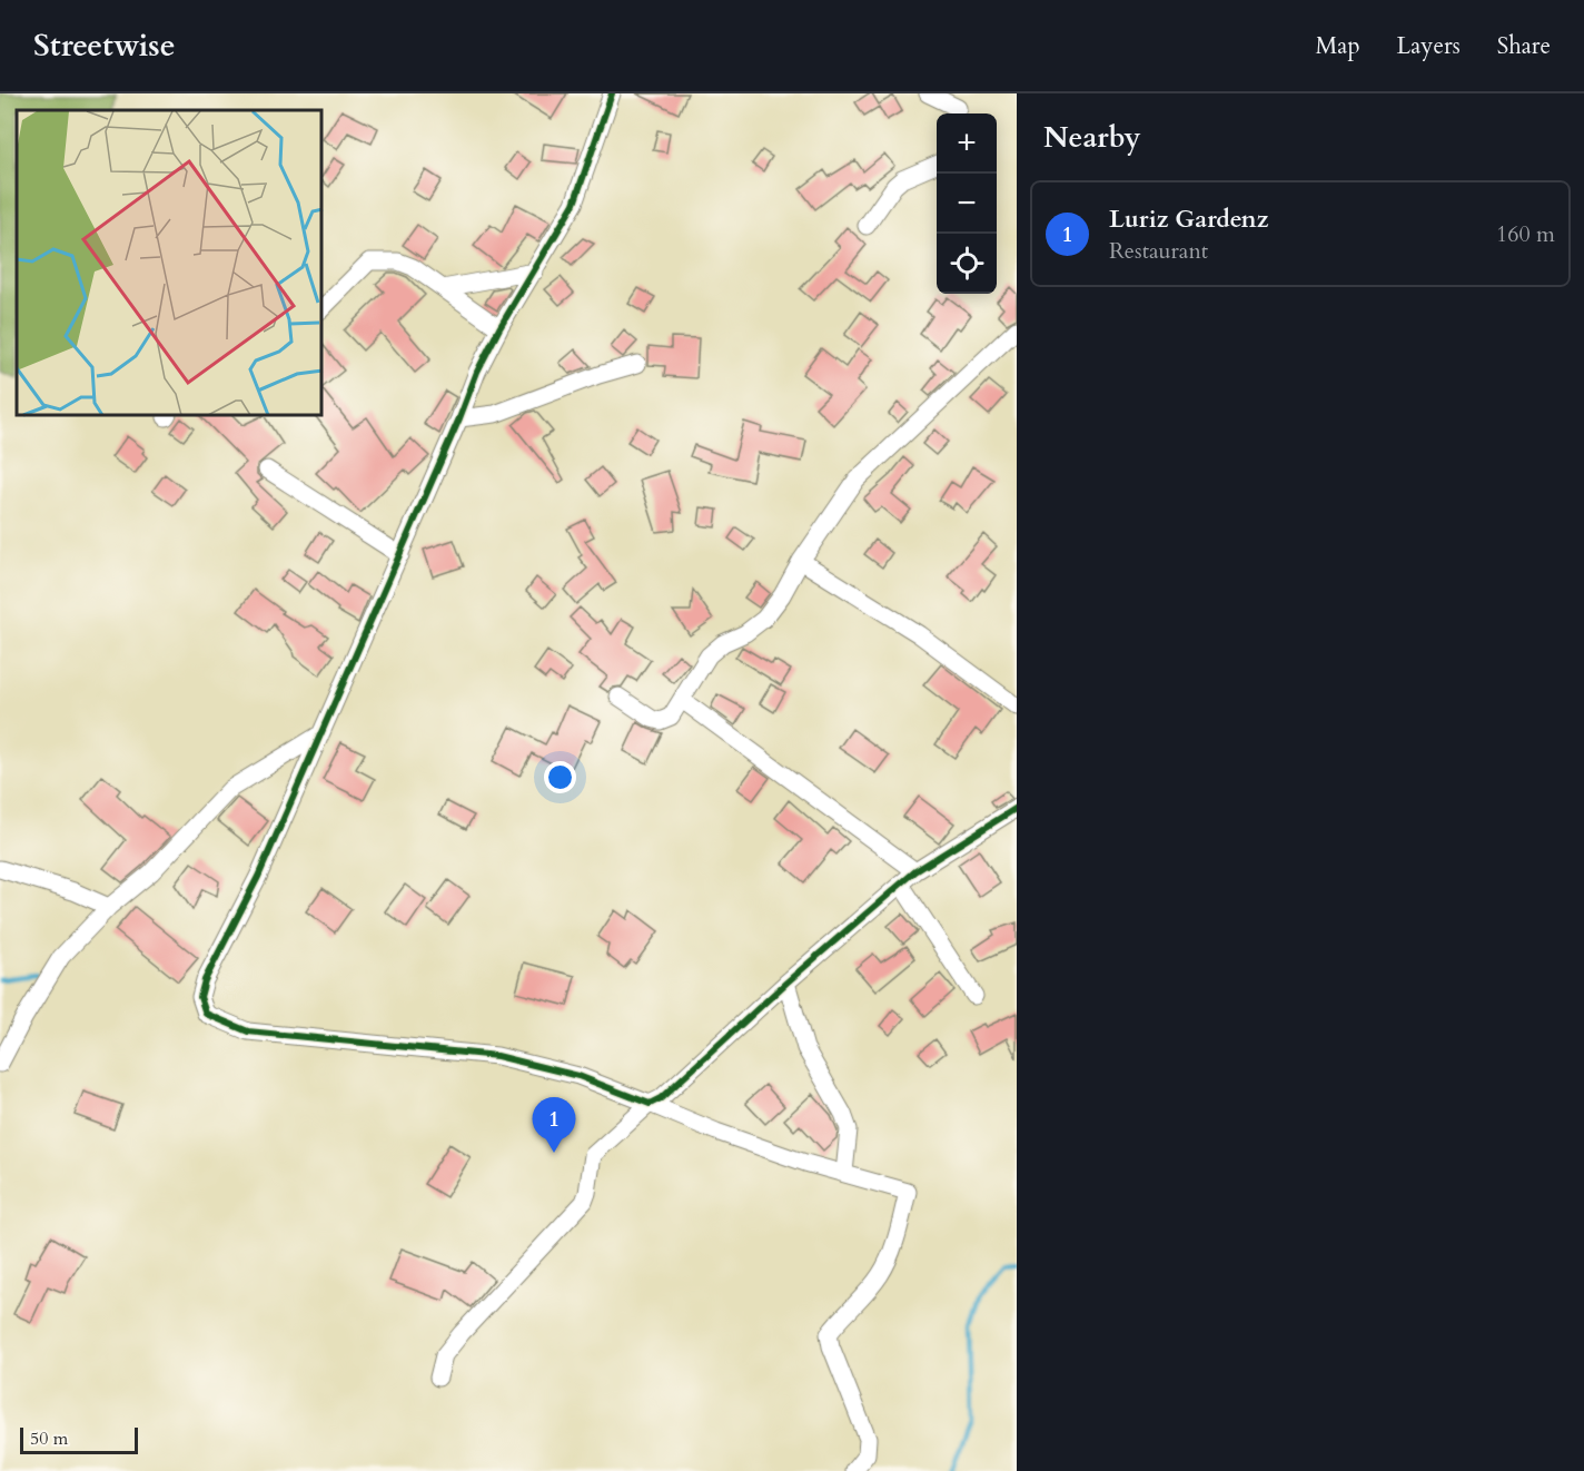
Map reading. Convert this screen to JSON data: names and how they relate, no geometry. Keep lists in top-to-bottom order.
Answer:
{
  "scale_bar": "50 m",
  "page": {
    "header": "Streetwise",
    "nav": ["Map", "Layers", "Share"],
    "heading": "Nearby",
    "map_buttons": ["+", "−"],
    "list": [
      {
        "mark": "1",
        "name": "Luriz Gardenz",
        "note": "Restaurant",
        "value": "160 m"
      }
    ],
    "pins": "1",
    "scale": "50 m"
  }
}
